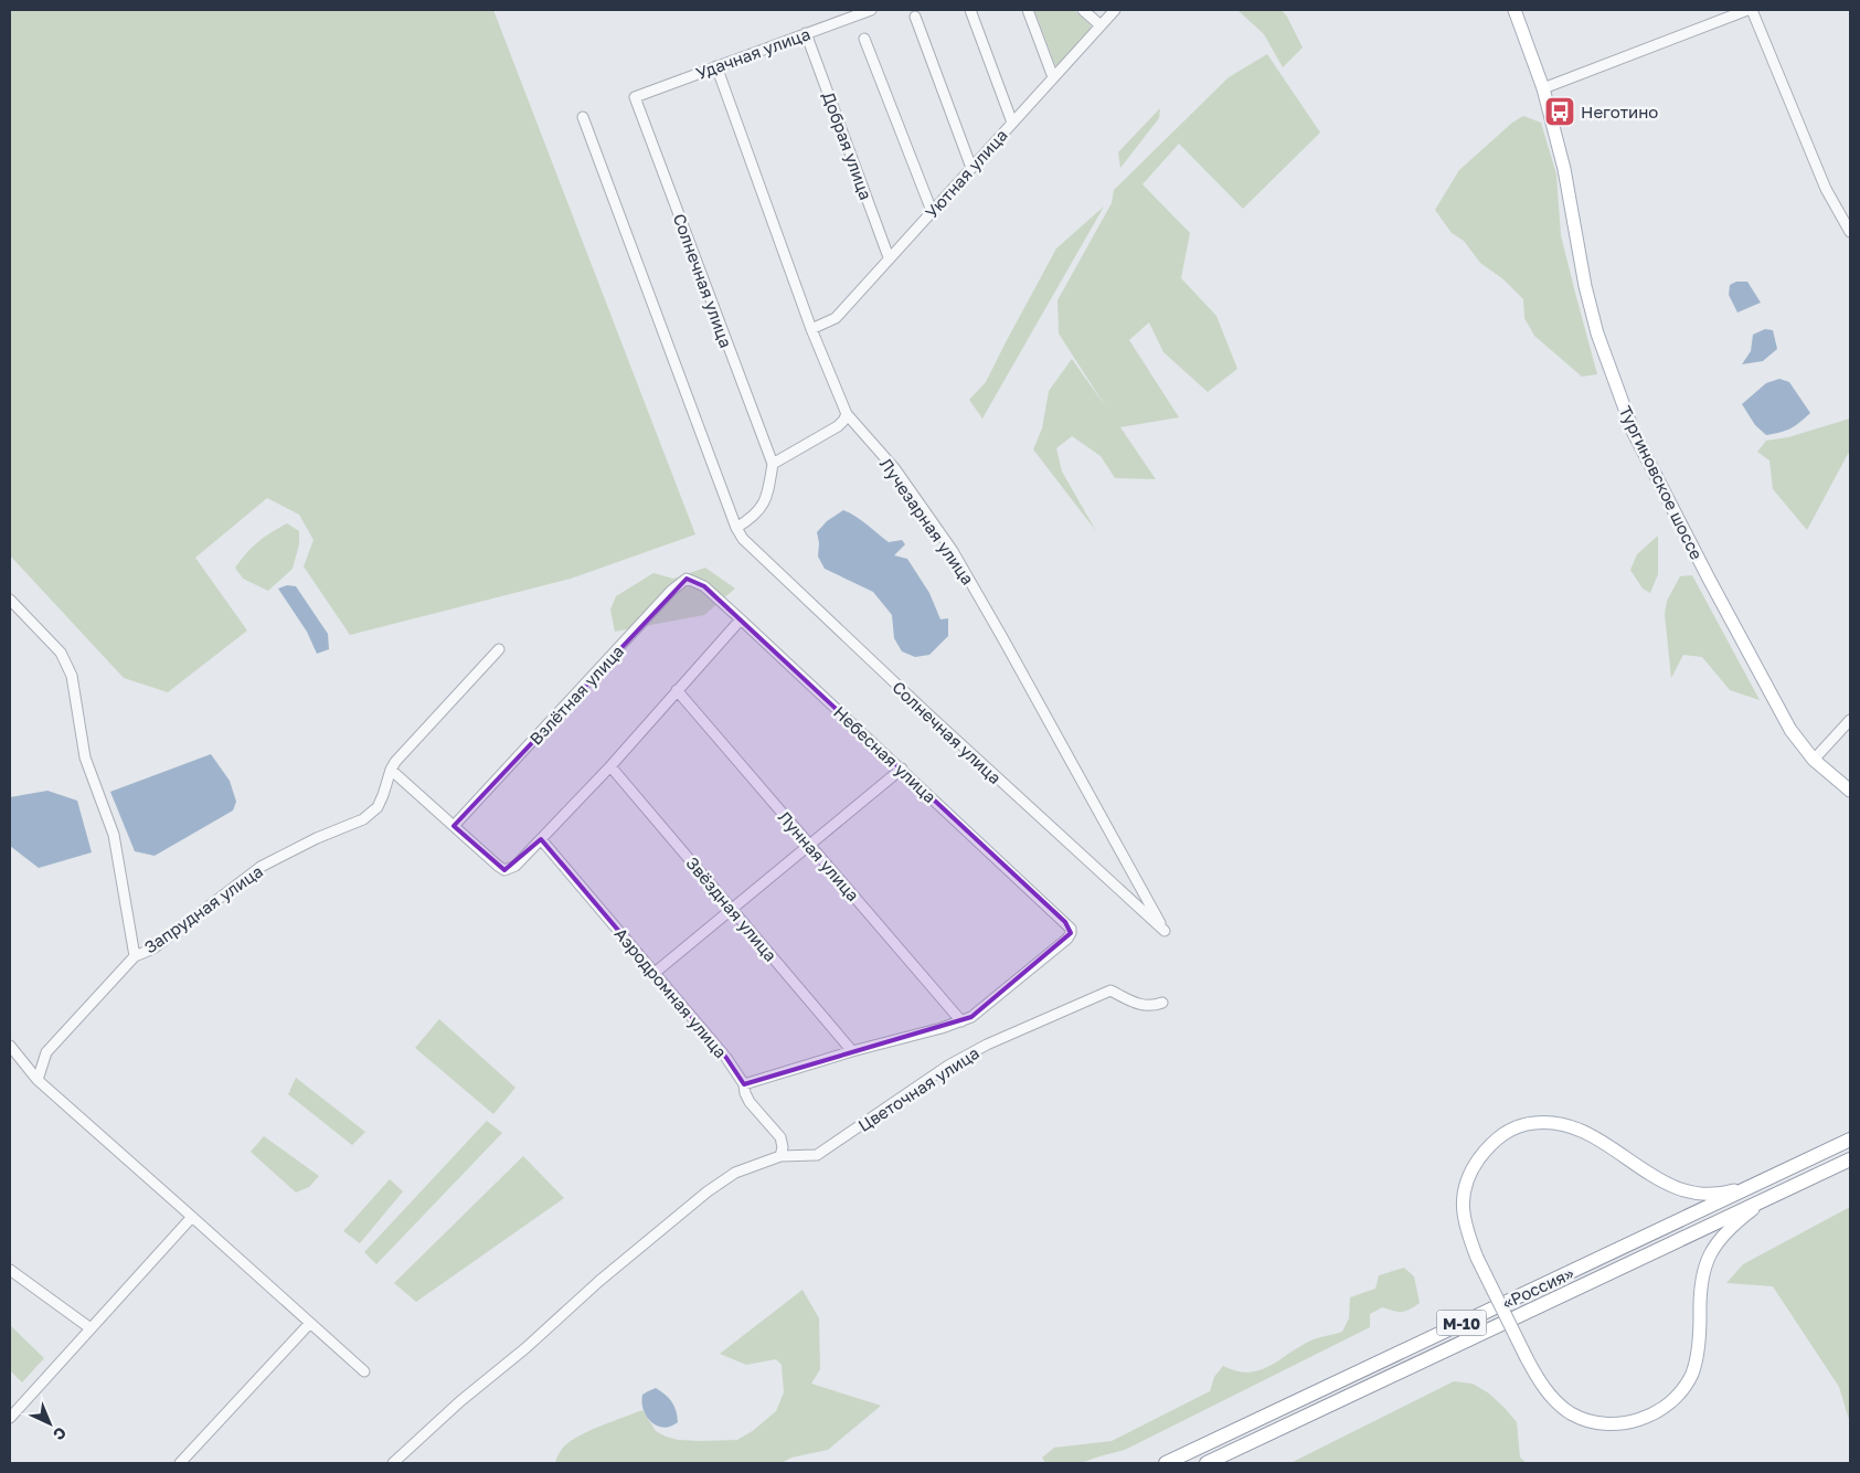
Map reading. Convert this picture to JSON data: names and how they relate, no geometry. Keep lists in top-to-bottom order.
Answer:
{
  "streets": {
    "highway": ["«Россия»", "М-10"],
    "main road": ["Тургиновское шоссе"],
    "street": [
      "Удачная улица",
      "Добрая улица",
      "Уютная улица",
      "Солнечная улица",
      "Лучезарная улица",
      "Взлётная улица",
      "Небесная улица",
      "Лунная улица",
      "Запрудная улица",
      "Звёздная улица",
      "Аэродромная улица",
      "Цветочная улица"
    ]
  },
  "crossings": [
    ["Удачная улица", "Добрая улица"],
    ["Удачная улица", "Солнечная улица"],
    ["Удачная улица", "Лучезарная улица"],
    ["Добрая улица", "Уютная улица"],
    ["Уютная улица", "Лучезарная улица"],
    ["Солнечная улица", "Лучезарная улица"],
    ["Взлётная улица", "Небесная улица"],
    ["Небесная улица", "Лунная улица"],
    ["Аэродромная улица", "Цветочная улица"]
  ],
  "places": {
    "bus stop": ["Неготино"]
  },
  "north": "bottom right"
}
